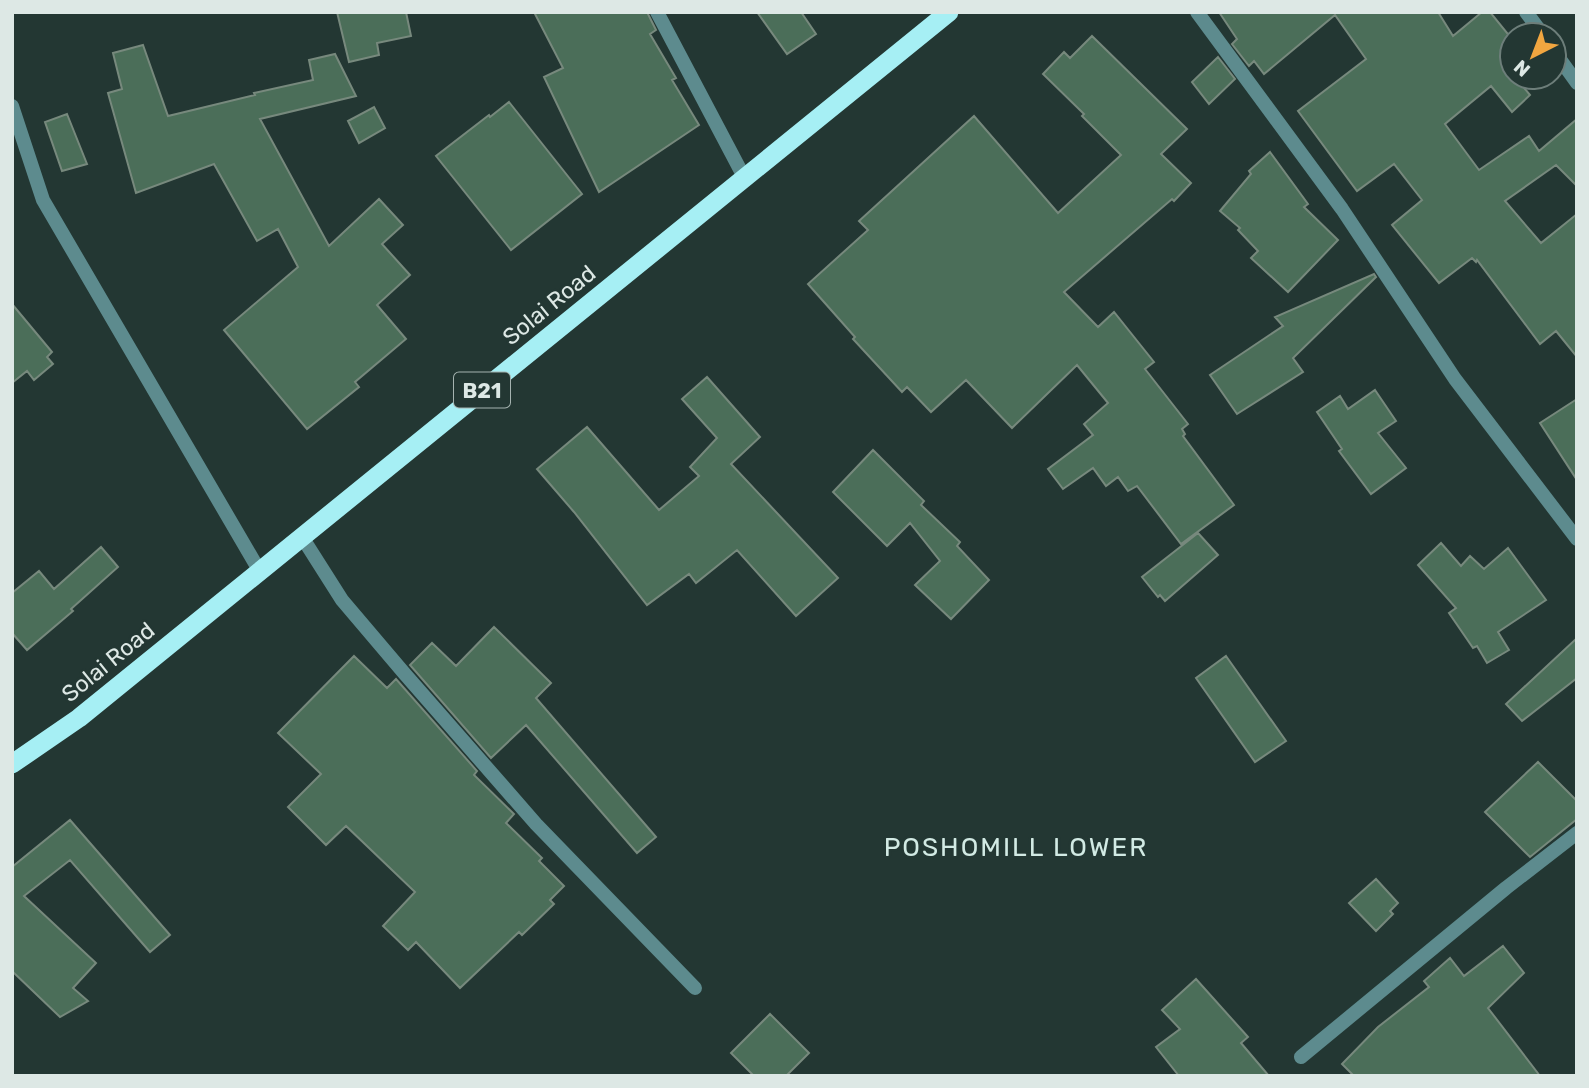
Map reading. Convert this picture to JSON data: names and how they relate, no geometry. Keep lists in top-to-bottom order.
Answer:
{
  "streets": {
    "highway": ["Solai Road", "B21"]
  },
  "districts": ["POSHOMILL LOWER"],
  "north": "bottom left"
}
